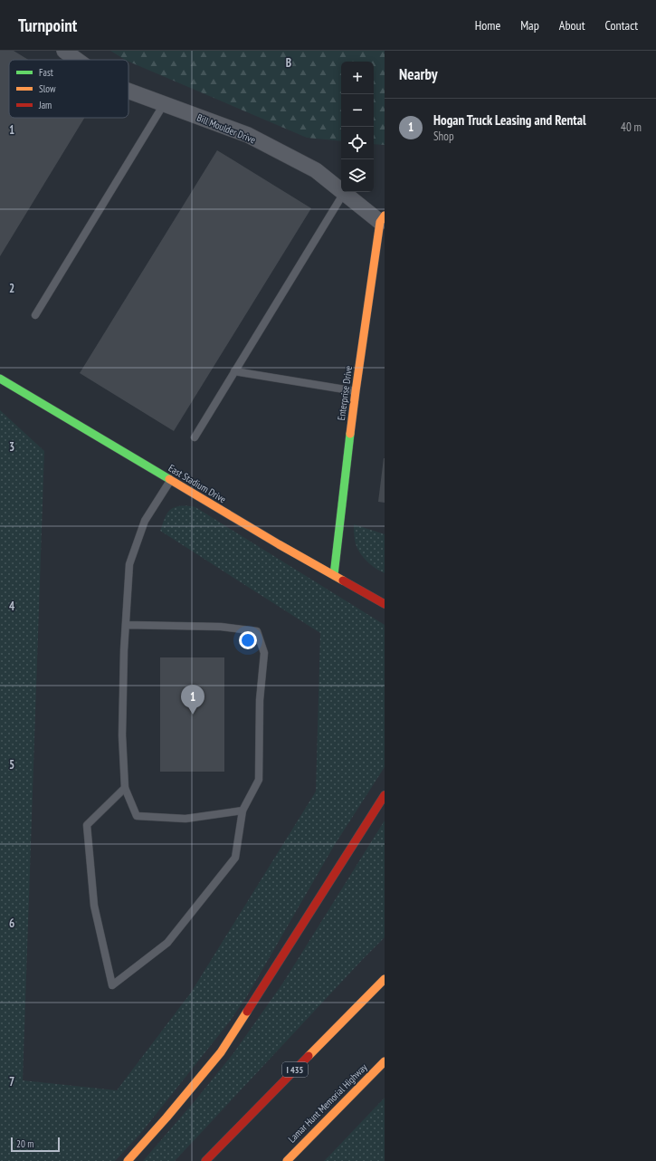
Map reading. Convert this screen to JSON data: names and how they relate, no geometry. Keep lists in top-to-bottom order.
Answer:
{
  "streets": {
    "main road": [
      "Enterprise Drive",
      "East Stadium Drive",
      "I 435",
      "Lamar Hunt Memorial Highway"
    ],
    "street": ["Bill Moulder Drive"]
  },
  "crossings": [
    ["Bill Moulder Drive", "Enterprise Drive"],
    ["Enterprise Drive", "East Stadium Drive"]
  ],
  "legend": ["Fast", "Slow", "Jam"],
  "scale_bar": "20 m",
  "page": {
    "header": "Turnpoint",
    "nav": [
      "Home",
      "Map",
      "About",
      "Contact"
    ],
    "heading": "Nearby",
    "map_buttons": ["+", "−"],
    "list": [
      {
        "mark": "1",
        "name": "Hogan Truck Leasing and Rental",
        "note": "Shop",
        "value": "40 m"
      }
    ],
    "pins": "1",
    "scale": "20 m"
  },
  "grid": {
    "columns": ["B"],
    "rows": [
      "1",
      "2",
      "3",
      "4",
      "5",
      "6",
      "7"
    ]
  }
}
